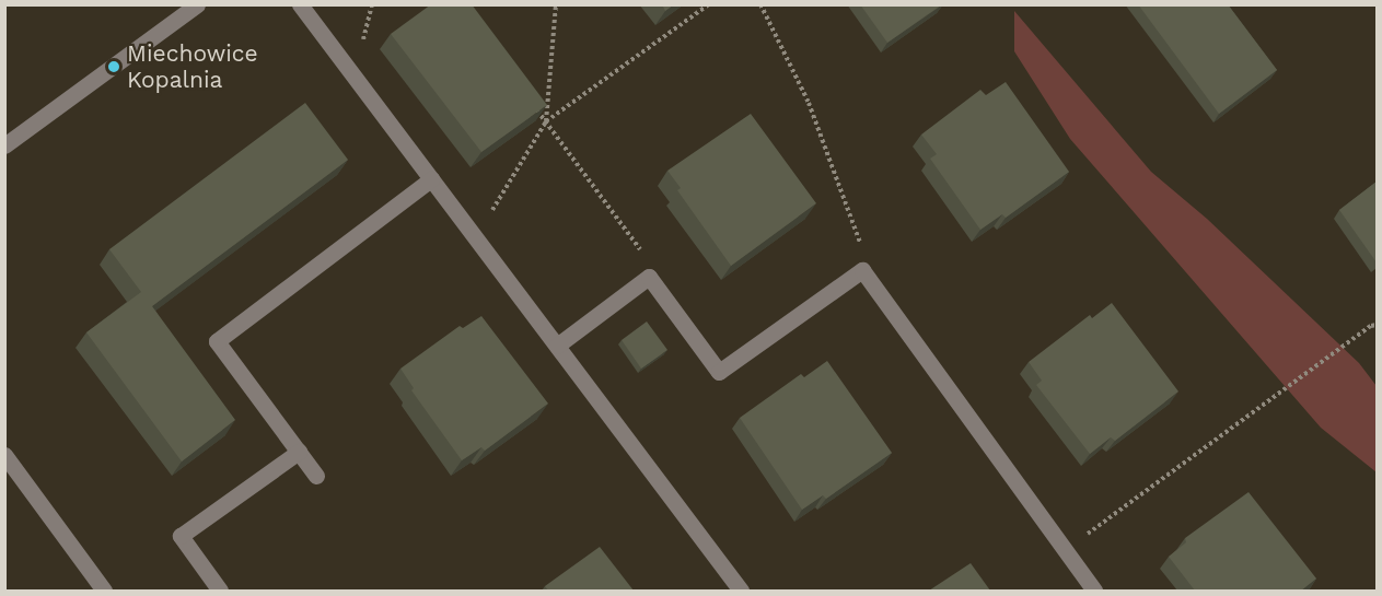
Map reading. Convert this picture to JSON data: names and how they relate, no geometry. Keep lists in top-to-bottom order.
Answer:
{
  "places": ["Miechowice Kopalnia"]
}
